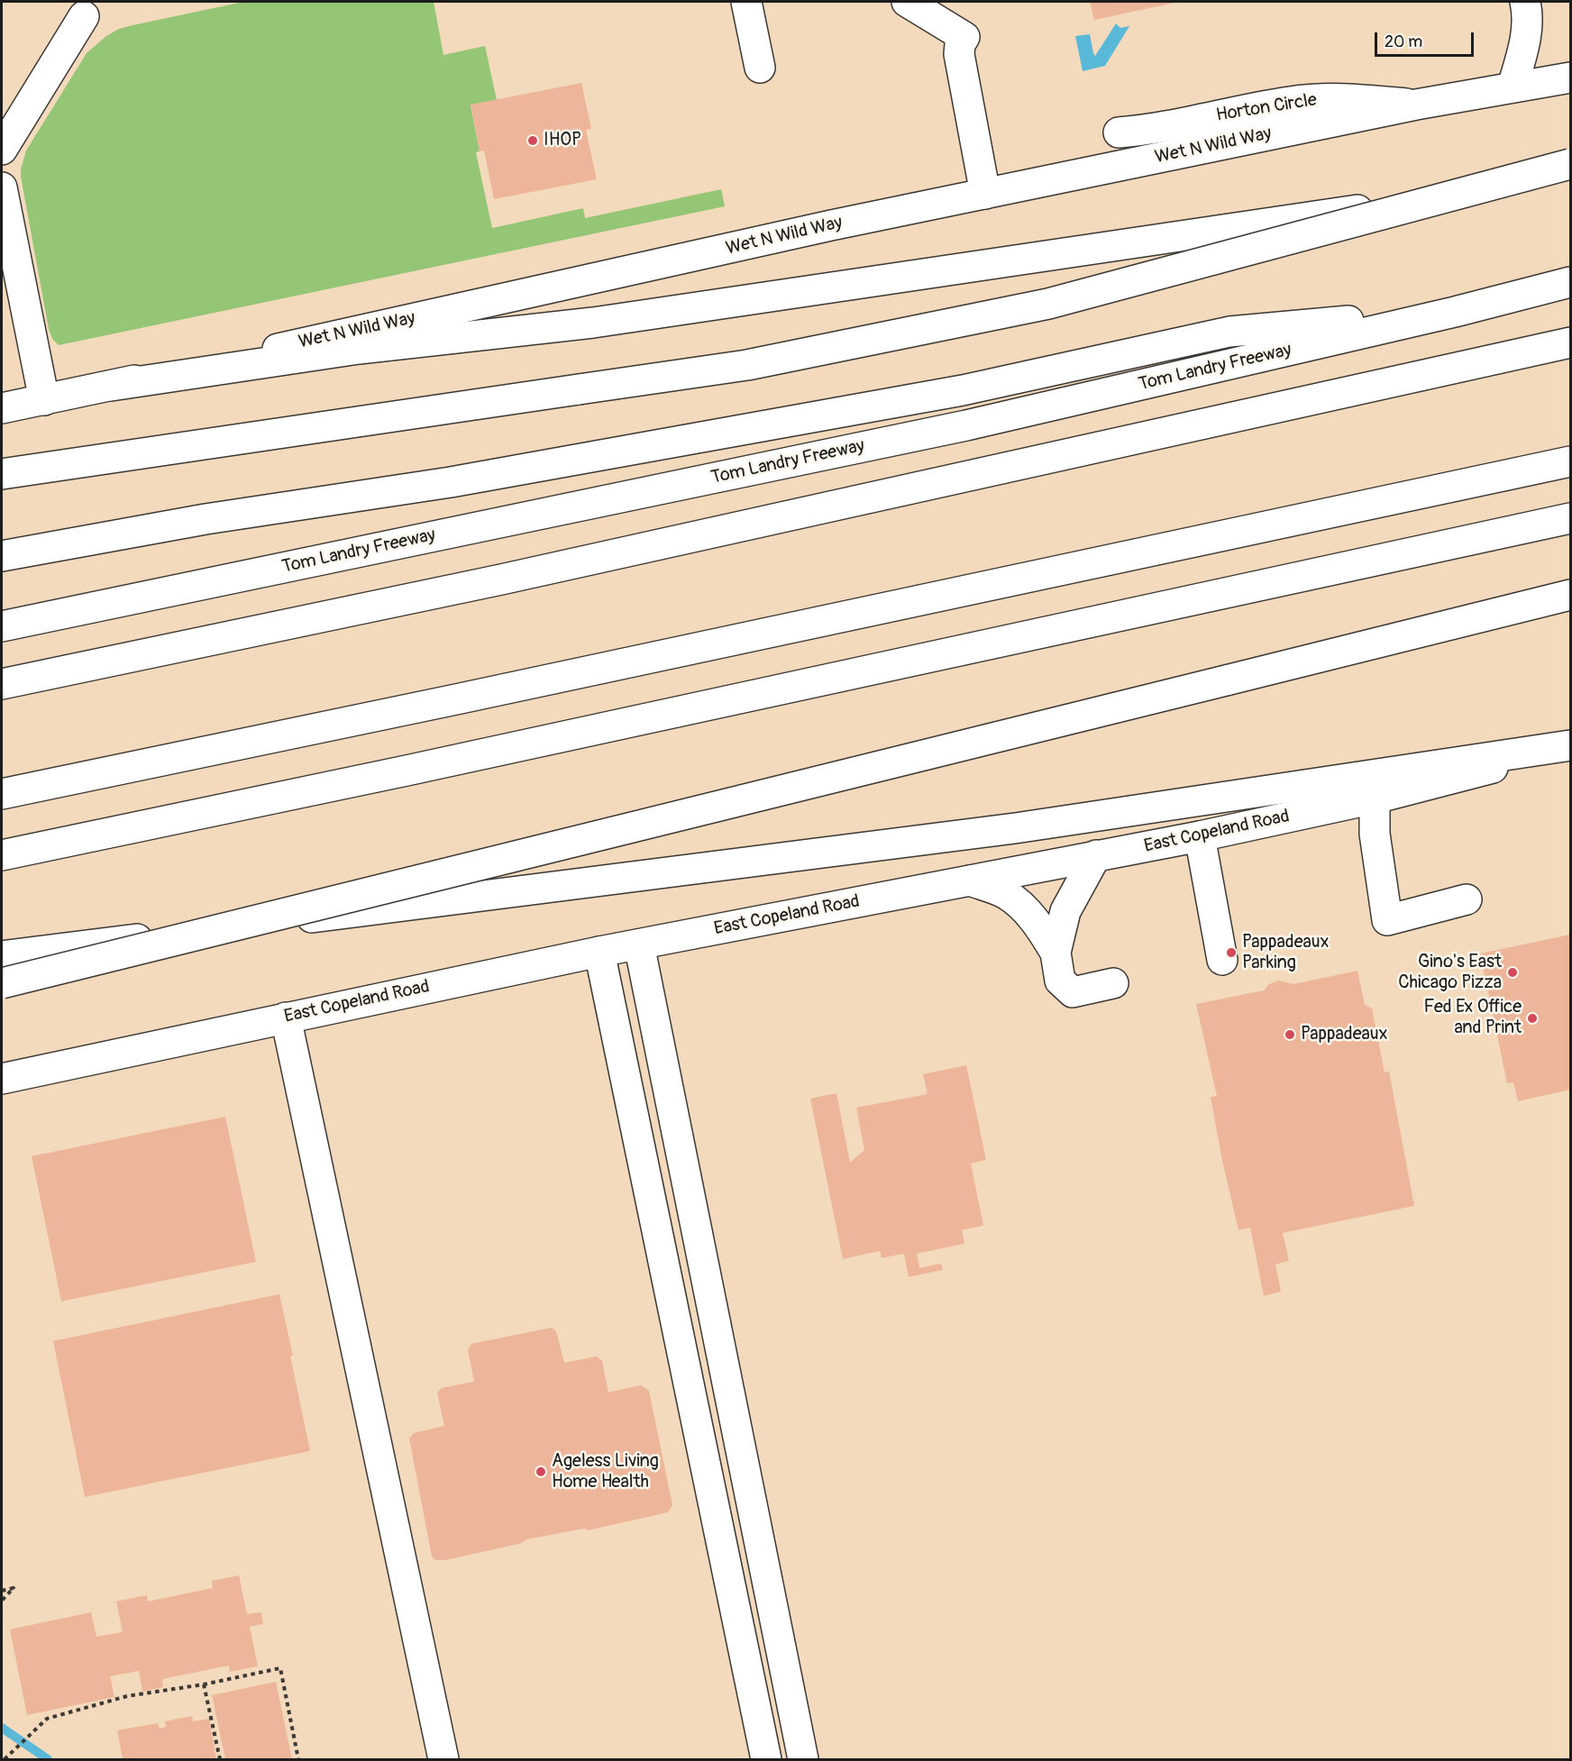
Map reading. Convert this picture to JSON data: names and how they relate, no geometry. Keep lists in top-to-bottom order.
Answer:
{
  "streets": {
    "main road": [
      "Horton Circle",
      "Wet N Wild Way",
      "Tom Landry Freeway",
      "East Copeland Road"
    ]
  },
  "crossings": [
    ["Horton Circle", "Wet N Wild Way"]
  ],
  "places": [
    "IHOP",
    "Pappadeaux Parking",
    "Gino's East Chicago Pizza",
    "Fed Ex Office and Print",
    "Pappadeaux",
    "Ageless Living Home Health"
  ],
  "scale_bar": "20 m"
}
